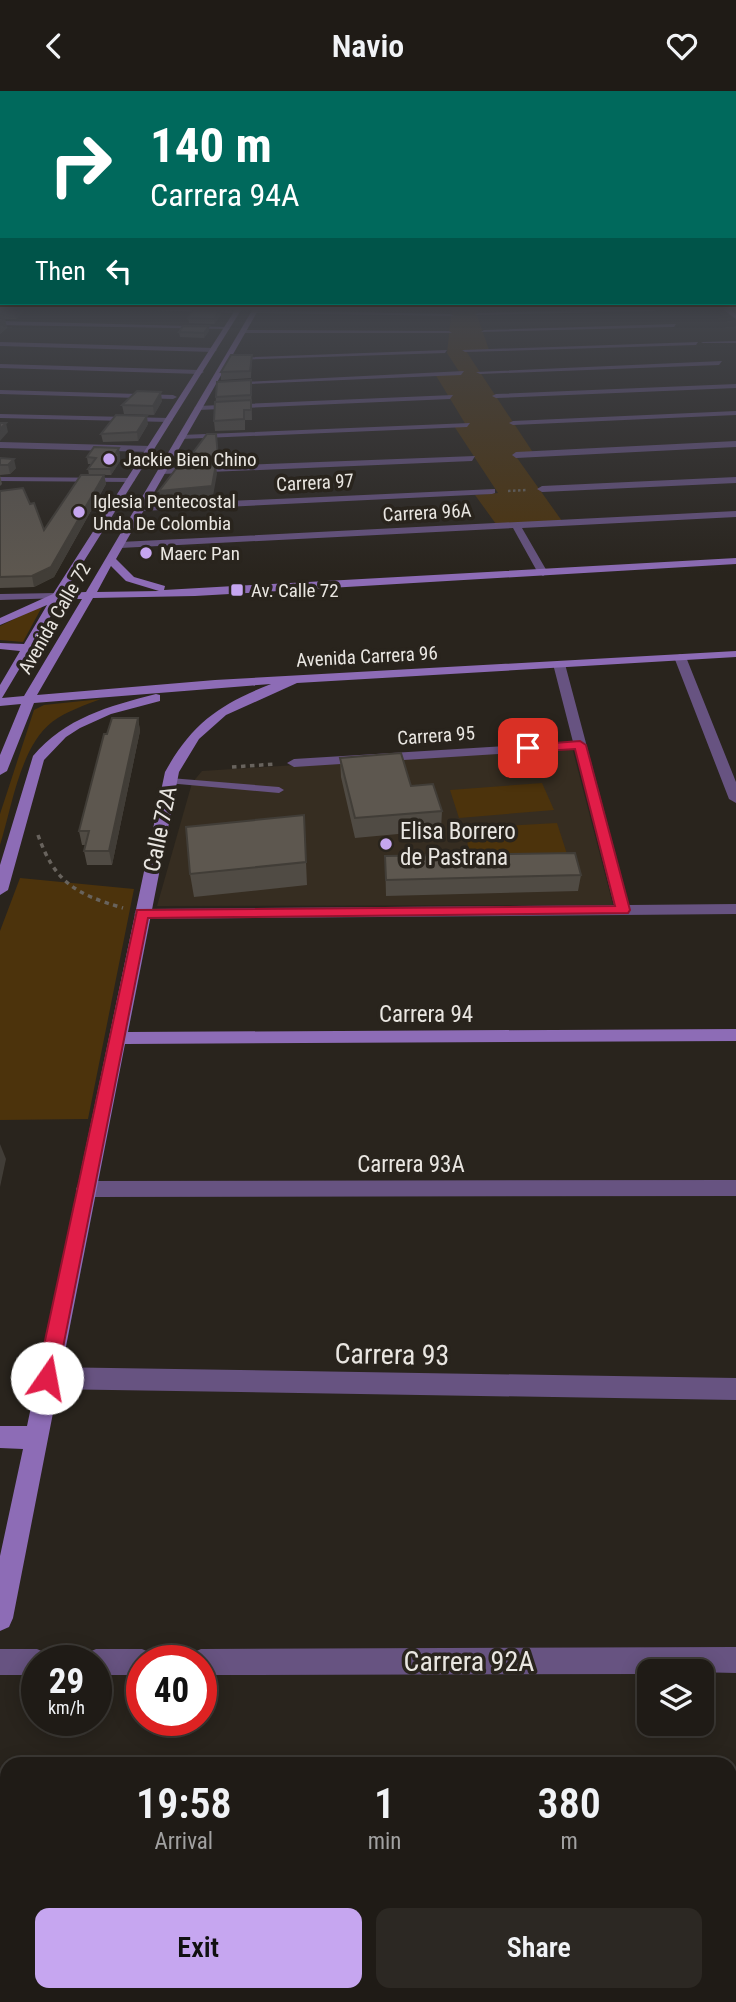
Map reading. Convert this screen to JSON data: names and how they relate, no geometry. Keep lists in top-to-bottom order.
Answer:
{
  "streets": {
    "main road": [
      "Avenida Calle 72",
      "Avenida Carrera 96",
      "Calle 72A",
      "Carrera 94"
    ],
    "street": [
      "Carrera 97",
      "Carrera 96A",
      "Carrera 95",
      "Carrera 93A",
      "Carrera 93",
      "Carrera 92A"
    ]
  },
  "crossings": [
    ["Carrera 97", "Avenida Calle 72"],
    ["Carrera 96A", "Avenida Calle 72"],
    ["Avenida Calle 72", "Avenida Carrera 96"],
    ["Avenida Carrera 96", "Calle 72A"],
    ["Calle 72A", "Carrera 94"],
    ["Calle 72A", "Carrera 93A"],
    ["Calle 72A", "Carrera 93"]
  ],
  "places": {
    "other": [
      "Jackie Bien Chino",
      "Iglesia Pentecostal Unda De Colombia",
      "Maerc Pan",
      "Elisa Borrero de Pastrana"
    ],
    "transit": ["Av. Calle 72"]
  },
  "page": {
    "header": "Navio",
    "turn": ["140 m", "Carrera 94A"],
    "then": "Then",
    "speed": "29 km/h",
    "limit": "40",
    "eta": [
      "19:58",
      "Arrival",
      "1",
      "min",
      "380",
      "m"
    ],
    "buttons": ["Exit", "Share"]
  }
}
